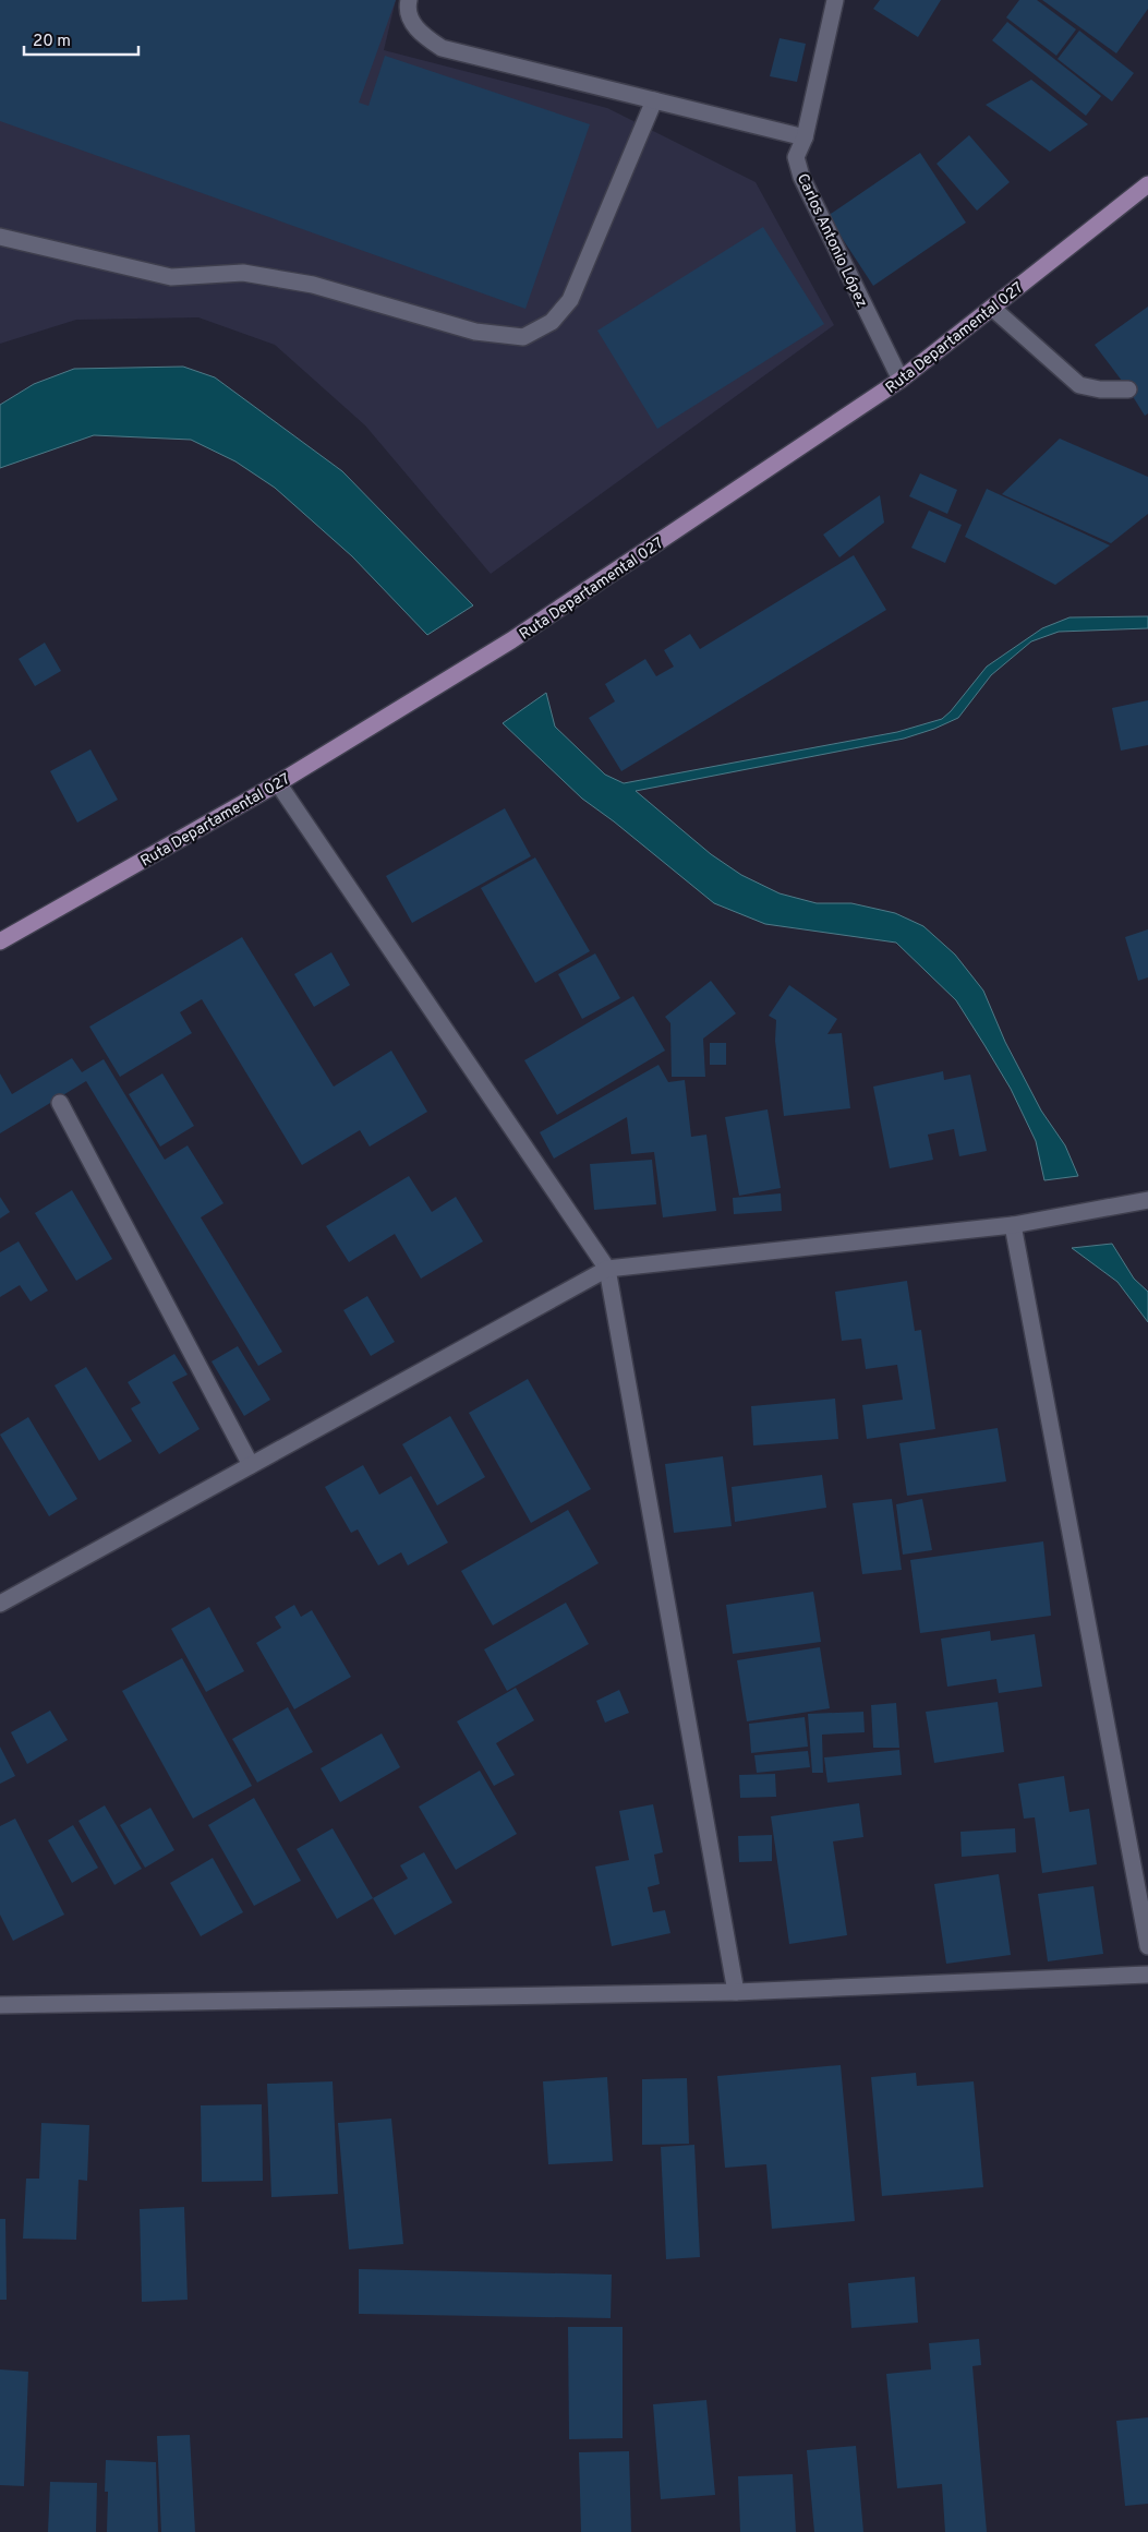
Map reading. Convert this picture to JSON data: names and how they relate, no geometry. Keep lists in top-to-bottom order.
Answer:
{
  "streets": {
    "main road": ["Ruta Departamental 027"],
    "street": ["Carlos Antonio López"]
  },
  "crossings": [
    ["Carlos Antonio López", "Ruta Departamental 027"]
  ],
  "scale_bar": "20 m"
}
